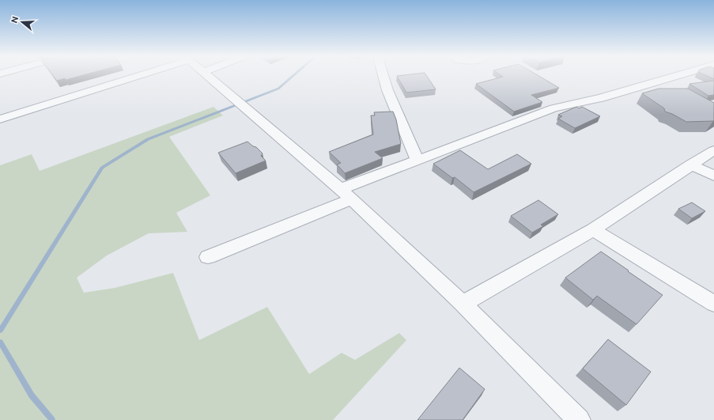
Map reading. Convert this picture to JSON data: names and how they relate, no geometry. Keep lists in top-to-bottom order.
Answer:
{
  "north": "left"
}
